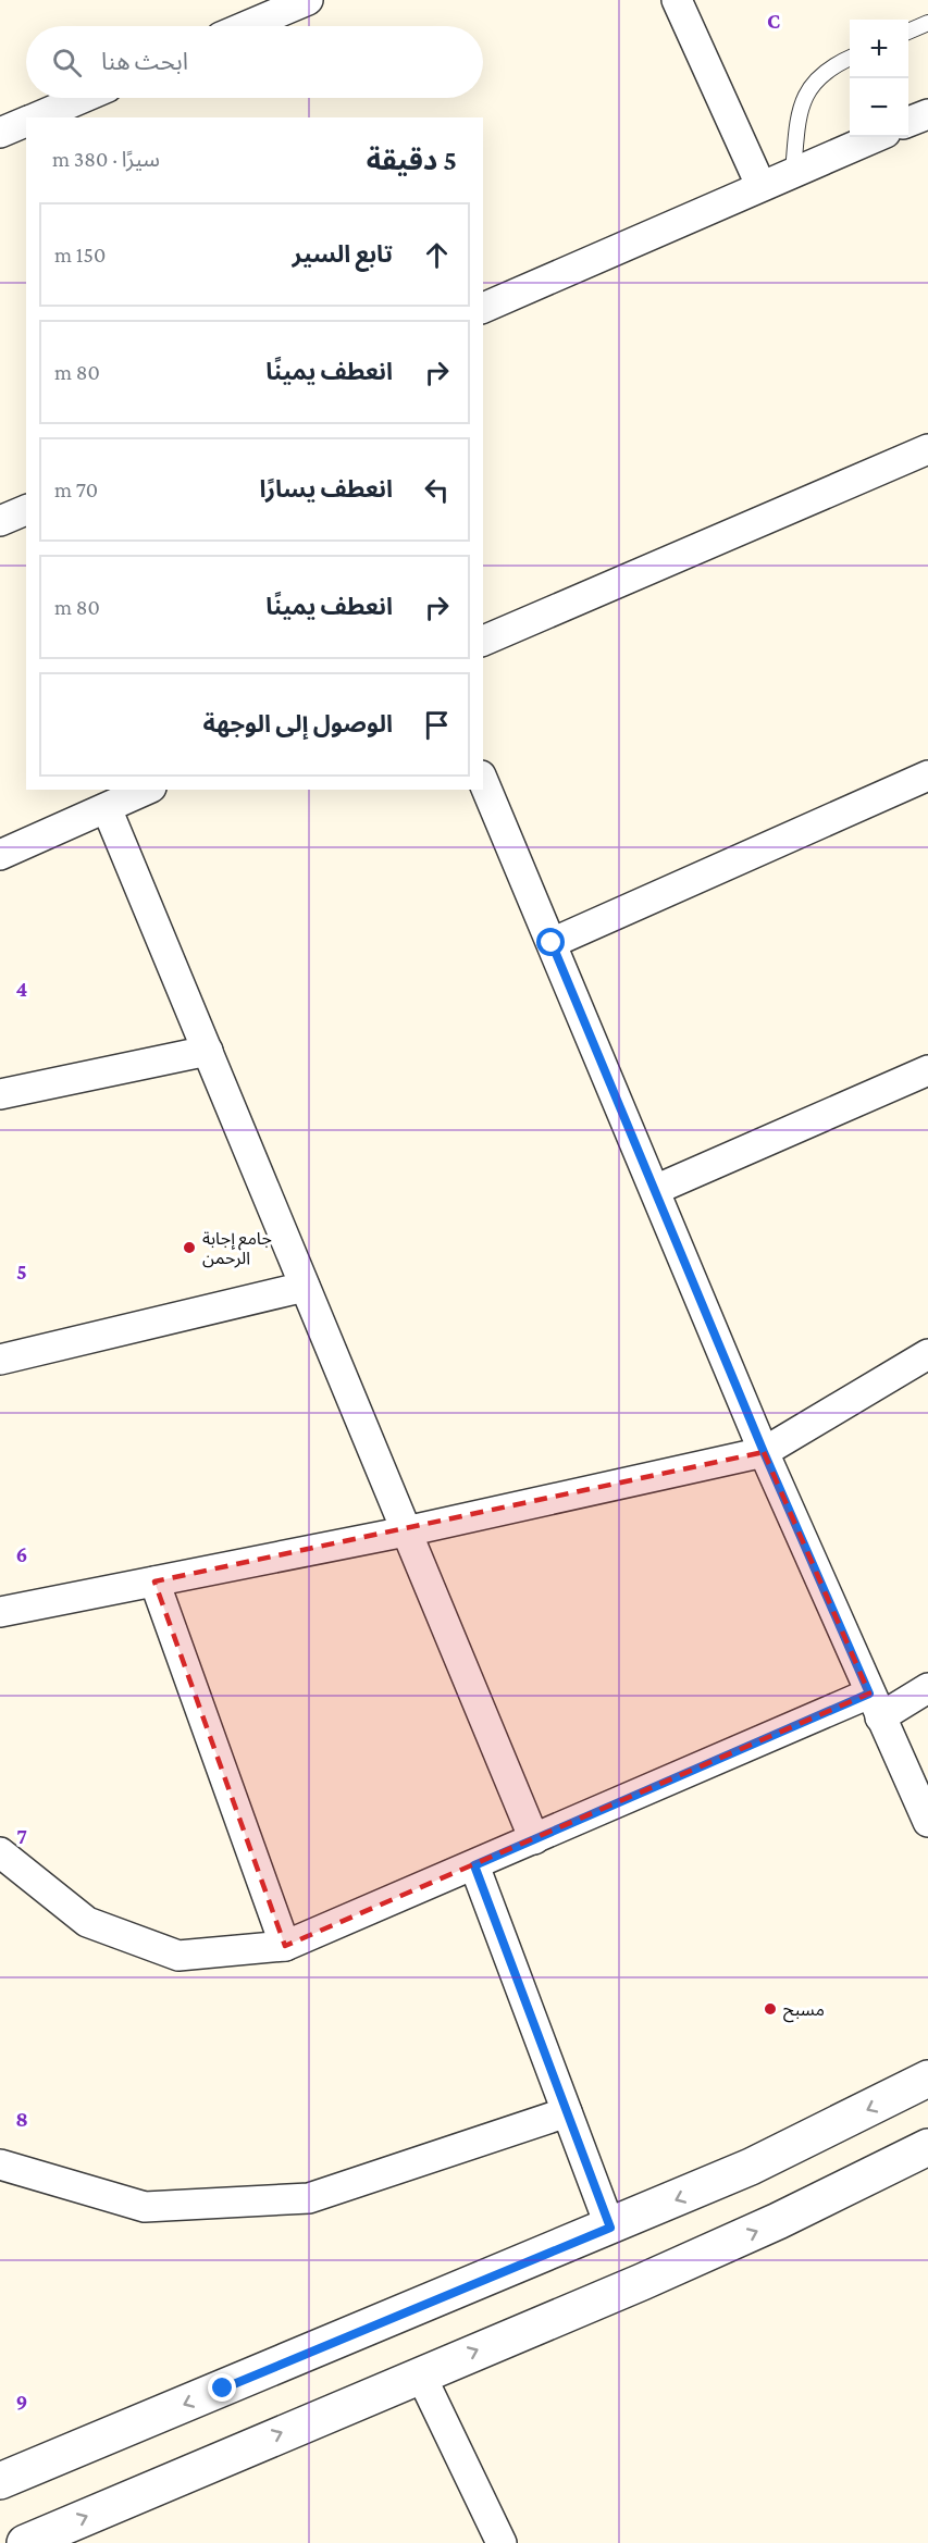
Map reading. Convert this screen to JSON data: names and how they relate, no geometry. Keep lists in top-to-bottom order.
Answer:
{
  "places": ["جامع إجابة الرحمن", "مسبح"],
  "page": {
    "map_buttons": ["+", "−"],
    "search": "ابحث هنا",
    "heading": ["5 دقيقة", "سيرًا · 380 m"],
    "list": [
      ["تابع السير", "150 m"],
      ["انعطف يمينًا", "80 m"],
      ["انعطف يسارًا", "70 m"],
      ["انعطف يمينًا", "80 m"],
      "الوصول إلى الوجهة"
    ]
  },
  "grid": {
    "columns": ["C"],
    "rows": [
      "4",
      "5",
      "6",
      "7",
      "8",
      "9"
    ]
  }
}
